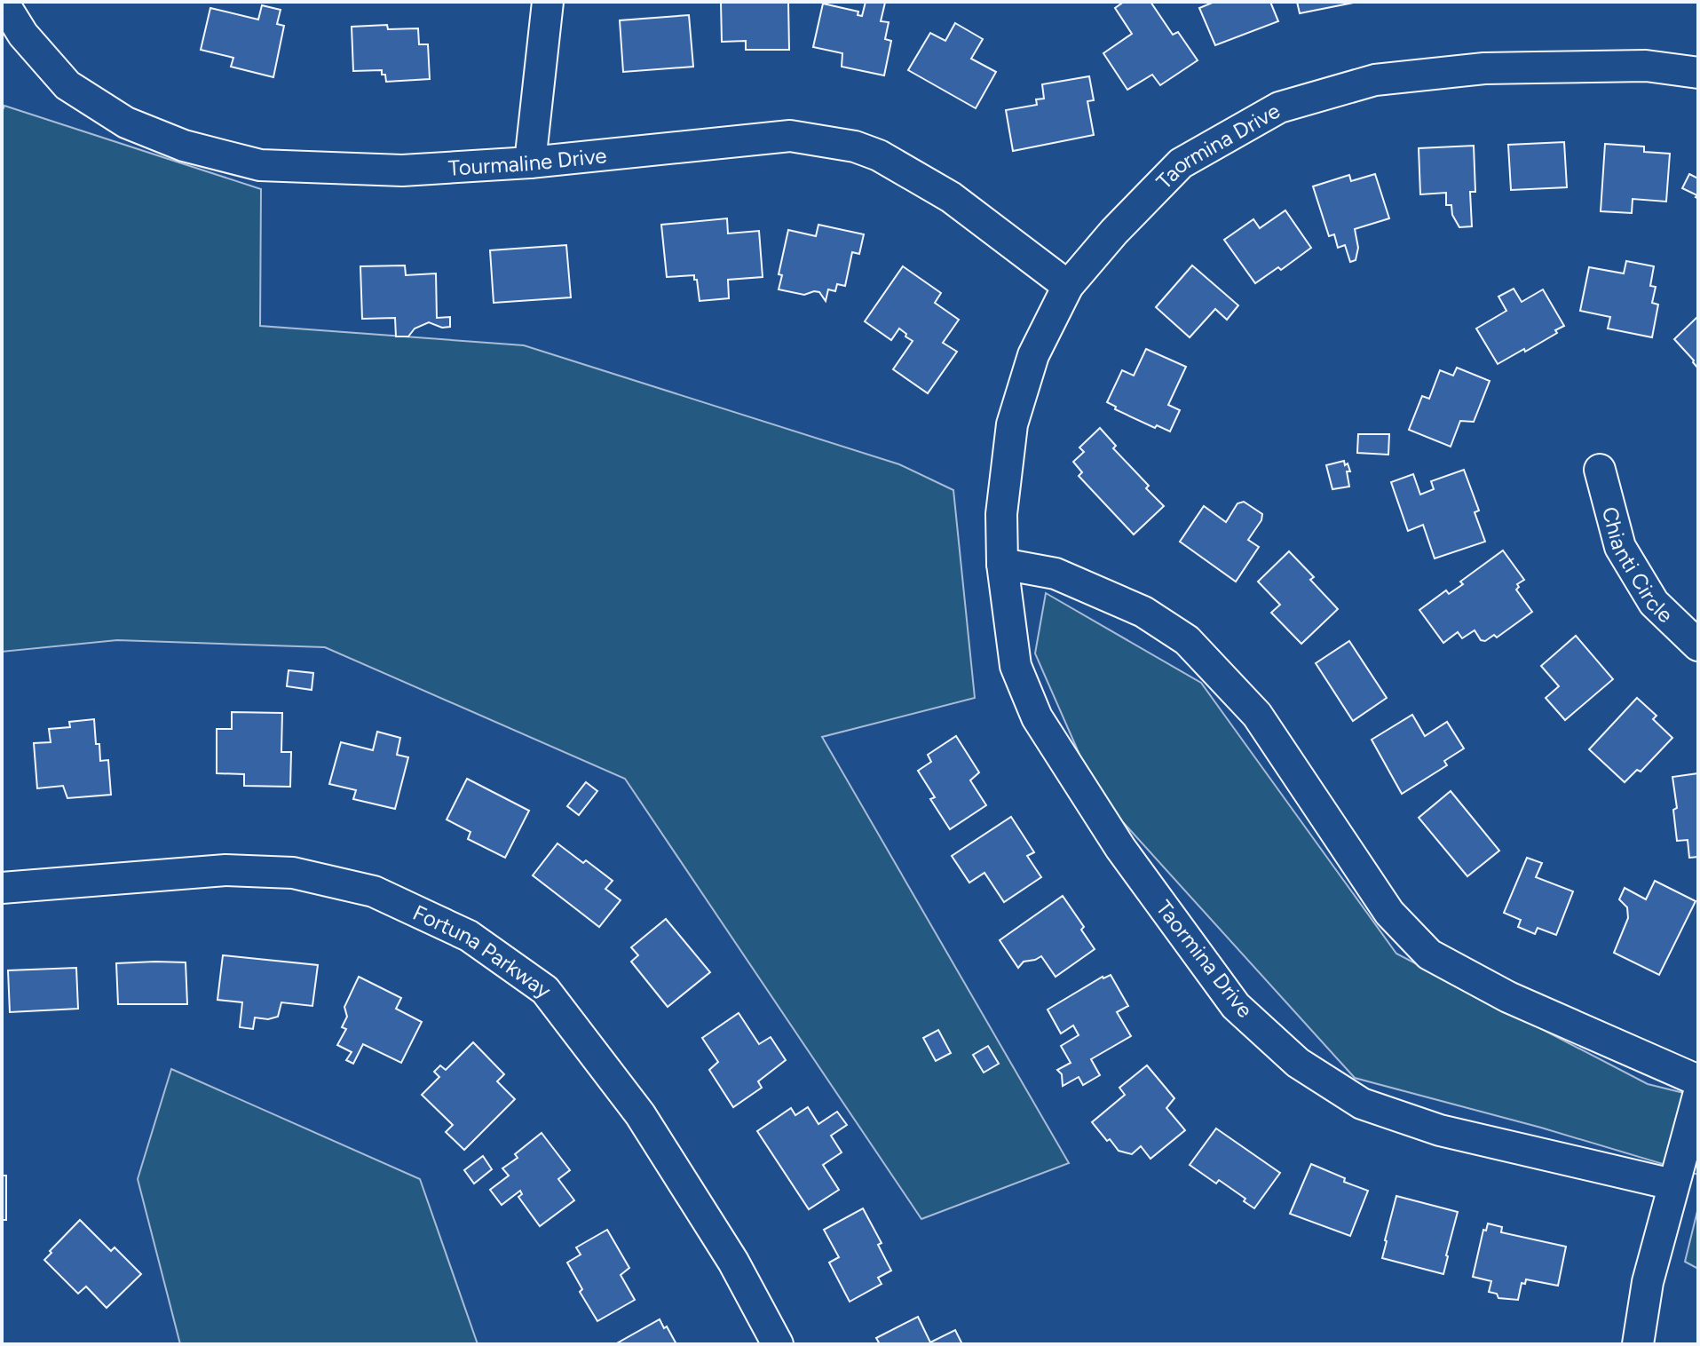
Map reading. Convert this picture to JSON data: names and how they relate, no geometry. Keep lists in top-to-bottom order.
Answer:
{
  "streets": {
    "street": [
      "Taormina Drive",
      "Tourmaline Drive",
      "Chianti Circle",
      "Fortuna Parkway"
    ]
  },
  "crossings": [
    ["Taormina Drive", "Tourmaline Drive"]
  ]
}
